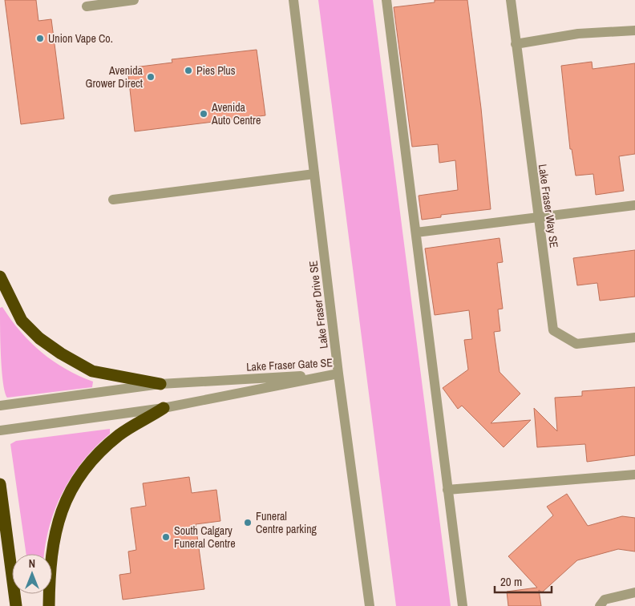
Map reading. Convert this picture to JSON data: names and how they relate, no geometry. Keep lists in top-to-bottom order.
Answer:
{
  "streets": {
    "street": ["Lake Fraser Way SE", "Lake Fraser Drive SE", "Lake Fraser Gate SE"]
  },
  "crossings": [
    ["Lake Fraser Drive SE", "Lake Fraser Gate SE"]
  ],
  "places": [
    "Union Vape Co.",
    "Pies Plus",
    "Avenida Grower Direct",
    "Avenida Auto Centre",
    "Funeral Centre parking",
    "South Calgary Funeral Centre"
  ],
  "scale_bar": "20 m",
  "north": "top"
}
